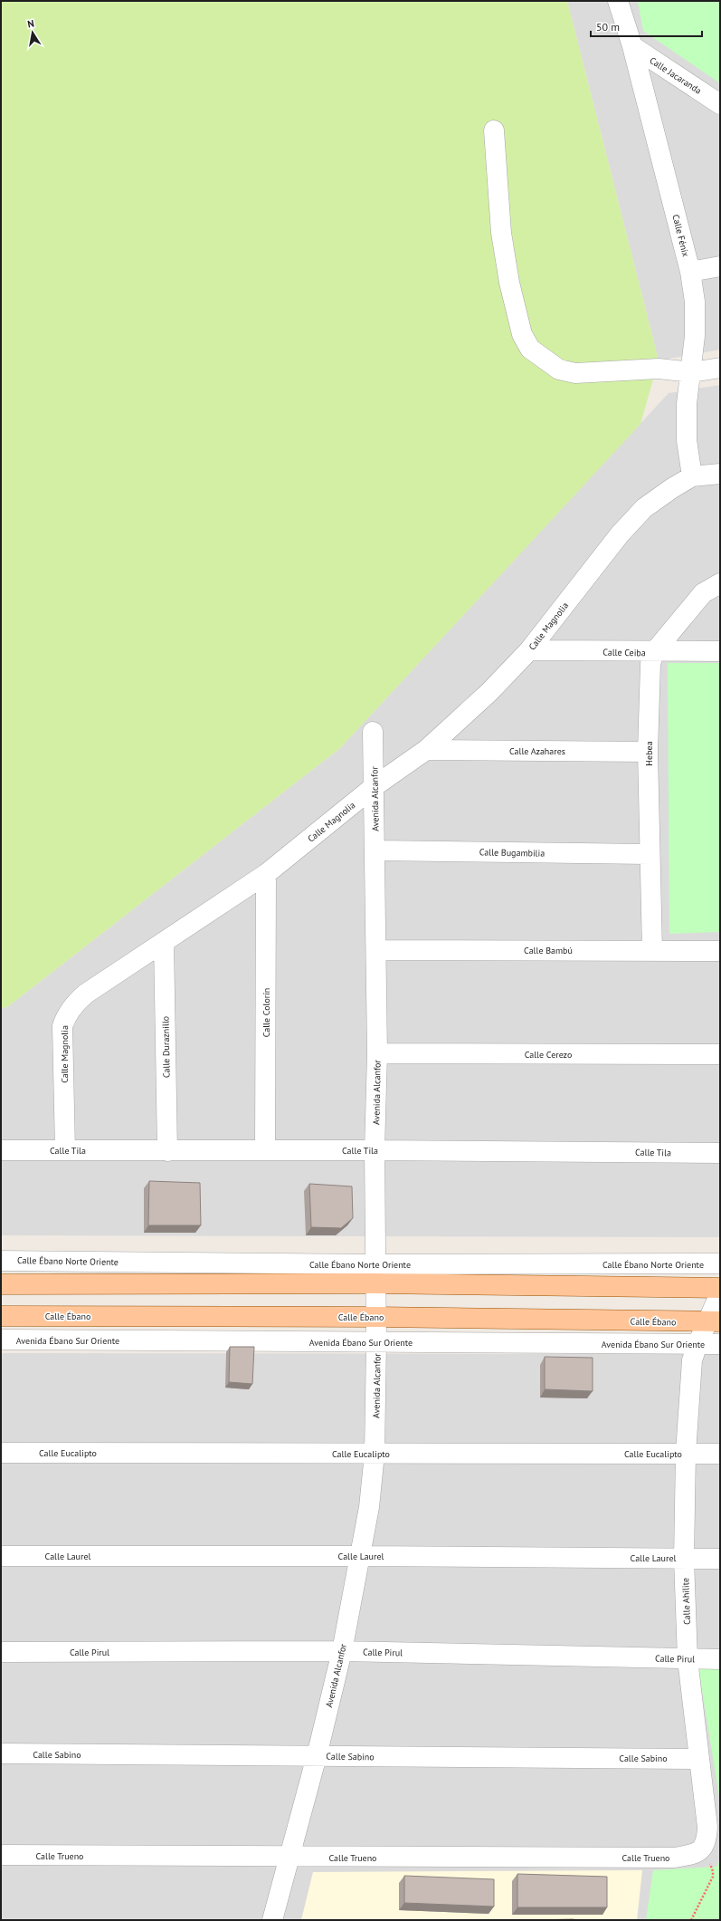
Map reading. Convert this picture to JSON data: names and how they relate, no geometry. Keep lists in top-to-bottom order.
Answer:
{
  "streets": {
    "main road": ["Calle Ébano"],
    "street": [
      "Calle Jacaranda",
      "Calle Fénix",
      "Calle Magnolia",
      "Calle Ceiba",
      "Calle Azahares",
      "Hebea",
      "Avenida Alcanfor",
      "Calle Bugambilia",
      "Calle Bambú",
      "Calle Colorín",
      "Calle Duraznillo",
      "Calle Cerezo",
      "Calle Tila",
      "Calle Ébano Norte Oriente",
      "Avenida Ébano Sur Oriente",
      "Calle Eucalipto",
      "Calle Laurel",
      "Calle Ahilite",
      "Calle Pirul",
      "Calle Sabino",
      "Calle Trueno"
    ]
  },
  "crossings": [
    ["Calle Jacaranda", "Calle Fénix"],
    ["Calle Fénix", "Calle Magnolia"],
    ["Calle Magnolia", "Calle Ceiba"],
    ["Calle Magnolia", "Calle Azahares"],
    ["Calle Magnolia", "Avenida Alcanfor"],
    ["Calle Magnolia", "Calle Colorín"],
    ["Calle Magnolia", "Calle Duraznillo"],
    ["Calle Magnolia", "Calle Tila"],
    ["Calle Ceiba", "Hebea"],
    ["Calle Azahares", "Hebea"],
    ["Hebea", "Calle Bugambilia"],
    ["Hebea", "Calle Bambú"],
    ["Avenida Alcanfor", "Calle Bugambilia"],
    ["Avenida Alcanfor", "Calle Bambú"],
    ["Avenida Alcanfor", "Calle Cerezo"],
    ["Avenida Alcanfor", "Calle Tila"],
    ["Avenida Alcanfor", "Calle Ébano Norte Oriente"],
    ["Avenida Alcanfor", "Calle Ébano"],
    ["Avenida Alcanfor", "Avenida Ébano Sur Oriente"],
    ["Avenida Alcanfor", "Calle Eucalipto"],
    ["Avenida Alcanfor", "Calle Laurel"],
    ["Avenida Alcanfor", "Calle Pirul"],
    ["Avenida Alcanfor", "Calle Sabino"],
    ["Avenida Alcanfor", "Calle Trueno"],
    ["Calle Colorín", "Calle Tila"],
    ["Calle Duraznillo", "Calle Tila"],
    ["Calle Ébano", "Calle Ahilite"],
    ["Avenida Ébano Sur Oriente", "Calle Ahilite"],
    ["Calle Eucalipto", "Calle Ahilite"],
    ["Calle Laurel", "Calle Ahilite"],
    ["Calle Ahilite", "Calle Pirul"],
    ["Calle Ahilite", "Calle Sabino"],
    ["Calle Ahilite", "Calle Trueno"]
  ],
  "scale_bar": "50 m",
  "north": "top"
}
